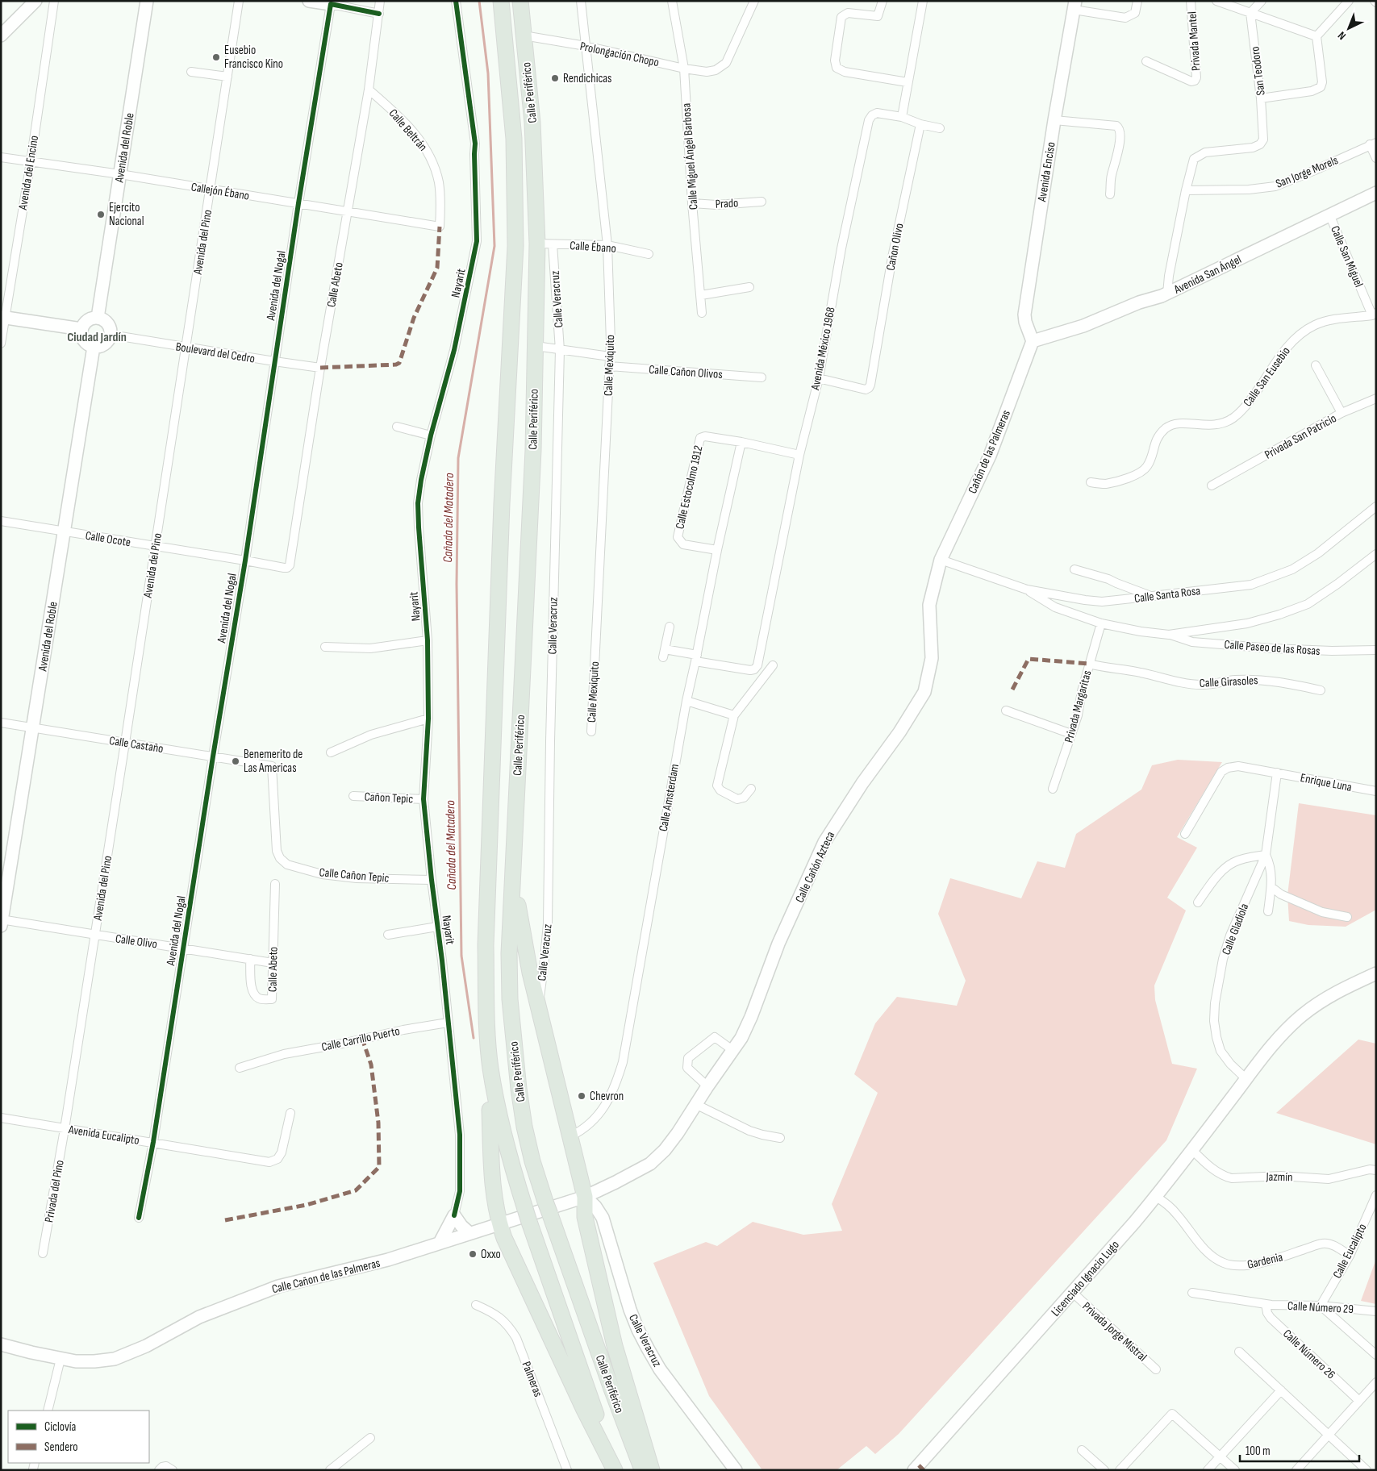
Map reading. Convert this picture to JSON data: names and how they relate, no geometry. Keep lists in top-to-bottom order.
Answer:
{
  "streets": {
    "highway": ["Calle Periférico"],
    "main road": [
      "Avenida del Roble",
      "Avenida Enciso",
      "Avenida San Ángel",
      "Calle Veracruz",
      "Cañón de las Palmeras",
      "Calle Cañón Azteca",
      "Calle Cañon de las Palmeras",
      "Licenciado Ignacio Lugo"
    ],
    "street": [
      "Privada Mantel",
      "Prolongación Chopo",
      "San Teodoro",
      "Calle Beltrán",
      "Calle Miguel Ángel Barbosa",
      "San Jorge Morels",
      "Avenida del Encino",
      "Callejón Ébano",
      "Prado",
      "Avenida del Pino",
      "Calle Ébano",
      "Cañon Olivo",
      "Calle San Miguel",
      "Nayarit",
      "Calle Abeto",
      "Avenida del Nogal",
      "Avenida México 1968",
      "Boulevard del Cedro",
      "Calle Mexiquito",
      "Calle Cañon Olivos",
      "Calle San Eusebio",
      "Privada San Patricio",
      "Calle Estocolmo 1912",
      "Calle Ocote",
      "Calle Santa Rosa",
      "Calle Paseo de las Rosas",
      "Calle Girasoles",
      "Privada Margaritas",
      "Calle Castaño",
      "Enrique Luna",
      "Cañon Tepic",
      "Calle Amsterdam",
      "Calle Cañon Tepic",
      "Calle Gladiola",
      "Calle Olivo",
      "Calle Carrillo Puerto",
      "Avenida Eucalipto",
      "Jazmín",
      "Privada del Pino",
      "Calle Eucalipto",
      "Gardenia",
      "Calle Número 29",
      "Privada Jorge Mistral",
      "Calle Número 26",
      "Palmeras"
    ]
  },
  "crossings": [
    ["Prolongación Chopo", "Calle Periférico"],
    ["Prolongación Chopo", "Calle Miguel Ángel Barbosa"],
    ["Prolongación Chopo", "Calle Mexiquito"],
    ["San Teodoro", "San Jorge Morels"],
    ["Calle Periférico", "Calle Ébano"],
    ["Calle Periférico", "Calle Veracruz"],
    ["Calle Beltrán", "Callejón Ébano"],
    ["Calle Beltrán", "Calle Abeto"],
    ["Avenida del Roble", "Callejón Ébano"],
    ["Avenida del Roble", "Boulevard del Cedro"],
    ["Avenida del Roble", "Calle Ocote"],
    ["Avenida del Roble", "Calle Castaño"],
    ["Avenida del Roble", "Calle Olivo"],
    ["Calle Miguel Ángel Barbosa", "Prado"],
    ["Avenida Enciso", "Avenida San Ángel"],
    ["Avenida Enciso", "Cañón de las Palmeras"],
    ["Avenida del Encino", "Callejón Ébano"],
    ["Callejón Ébano", "Avenida del Pino"],
    ["Callejón Ébano", "Calle Abeto"],
    ["Callejón Ébano", "Avenida del Nogal"],
    ["Avenida del Pino", "Boulevard del Cedro"],
    ["Avenida del Pino", "Calle Ocote"],
    ["Avenida del Pino", "Calle Castaño"],
    ["Avenida del Pino", "Calle Olivo"],
    ["Avenida del Pino", "Avenida Eucalipto"],
    ["Avenida del Pino", "Privada del Pino"],
    ["Calle Ébano", "Calle Veracruz"],
    ["Calle Ébano", "Calle Mexiquito"],
    ["Cañon Olivo", "Avenida México 1968"],
    ["Calle San Miguel", "Avenida San Ángel"],
    ["Calle San Miguel", "Calle San Eusebio"],
    ["Avenida San Ángel", "Cañón de las Palmeras"],
    ["Nayarit", "Cañon Tepic"],
    ["Nayarit", "Calle Cañon Tepic"],
    ["Nayarit", "Calle Carrillo Puerto"],
    ["Calle Abeto", "Boulevard del Cedro"],
    ["Calle Abeto", "Calle Ocote"],
    ["Calle Abeto", "Calle Olivo"],
    ["Avenida del Nogal", "Boulevard del Cedro"],
    ["Avenida del Nogal", "Calle Ocote"],
    ["Avenida del Nogal", "Calle Castaño"],
    ["Avenida del Nogal", "Calle Olivo"],
    ["Avenida del Nogal", "Avenida Eucalipto"],
    ["Calle Veracruz", "Calle Cañon de las Palmeras"],
    ["Avenida México 1968", "Calle Estocolmo 1912"],
    ["Avenida México 1968", "Calle Amsterdam"],
    ["Calle Mexiquito", "Calle Cañon Olivos"],
    ["Cañón de las Palmeras", "Calle Santa Rosa"],
    ["Cañón de las Palmeras", "Calle Cañón Azteca"],
    ["Calle Estocolmo 1912", "Calle Amsterdam"],
    ["Calle Santa Rosa", "Calle Cañón Azteca"],
    ["Calle Girasoles", "Privada Margaritas"],
    ["Calle Castaño", "Calle Cañon Tepic"],
    ["Enrique Luna", "Calle Gladiola"],
    ["Calle Cañón Azteca", "Calle Cañon de las Palmeras"],
    ["Calle Gladiola", "Licenciado Ignacio Lugo"],
    ["Avenida Eucalipto", "Privada del Pino"],
    ["Jazmín", "Licenciado Ignacio Lugo"],
    ["Calle Eucalipto", "Gardenia"],
    ["Calle Eucalipto", "Calle Número 29"],
    ["Gardenia", "Licenciado Ignacio Lugo"],
    ["Licenciado Ignacio Lugo", "Privada Jorge Mistral"],
    ["Calle Número 29", "Calle Número 26"]
  ],
  "districts": ["Ciudad Jardín"],
  "water": ["Cañada del Matadero"],
  "places": [
    "Eusebio Francisco Kino",
    "Rendichicas",
    "Ejercito Nacional",
    "Benemerito de Las Americas",
    "Chevron",
    "Oxxo"
  ],
  "legend": ["Ciclovía", "Sendero"],
  "scale_bar": "100 m",
  "north": "bottom left"
}
